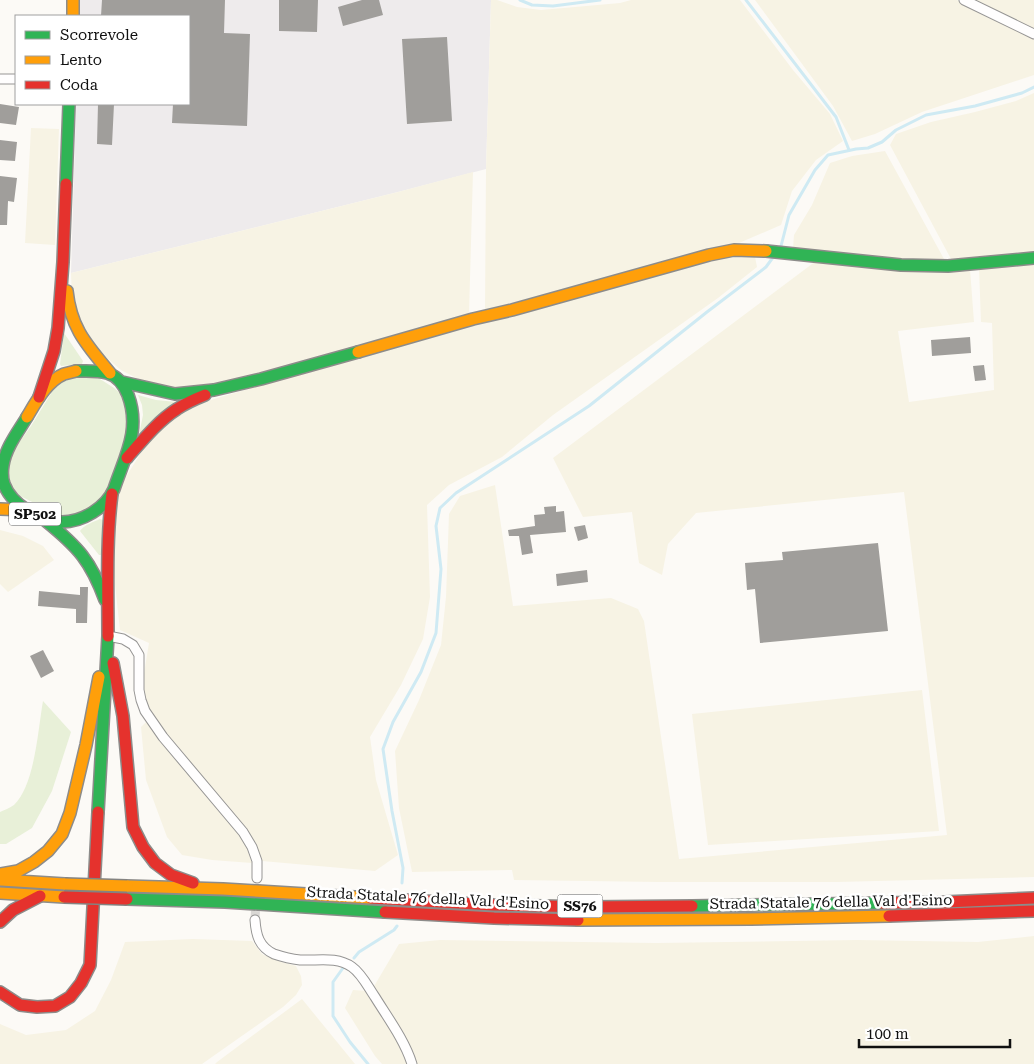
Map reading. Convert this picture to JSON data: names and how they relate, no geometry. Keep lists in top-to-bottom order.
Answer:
{
  "streets": {
    "main road": ["SP502", "Strada Statale 76 della Val d'Esino", "SS76"]
  },
  "legend": ["Scorrevole", "Lento", "Coda"],
  "scale_bar": "100 m"
}
